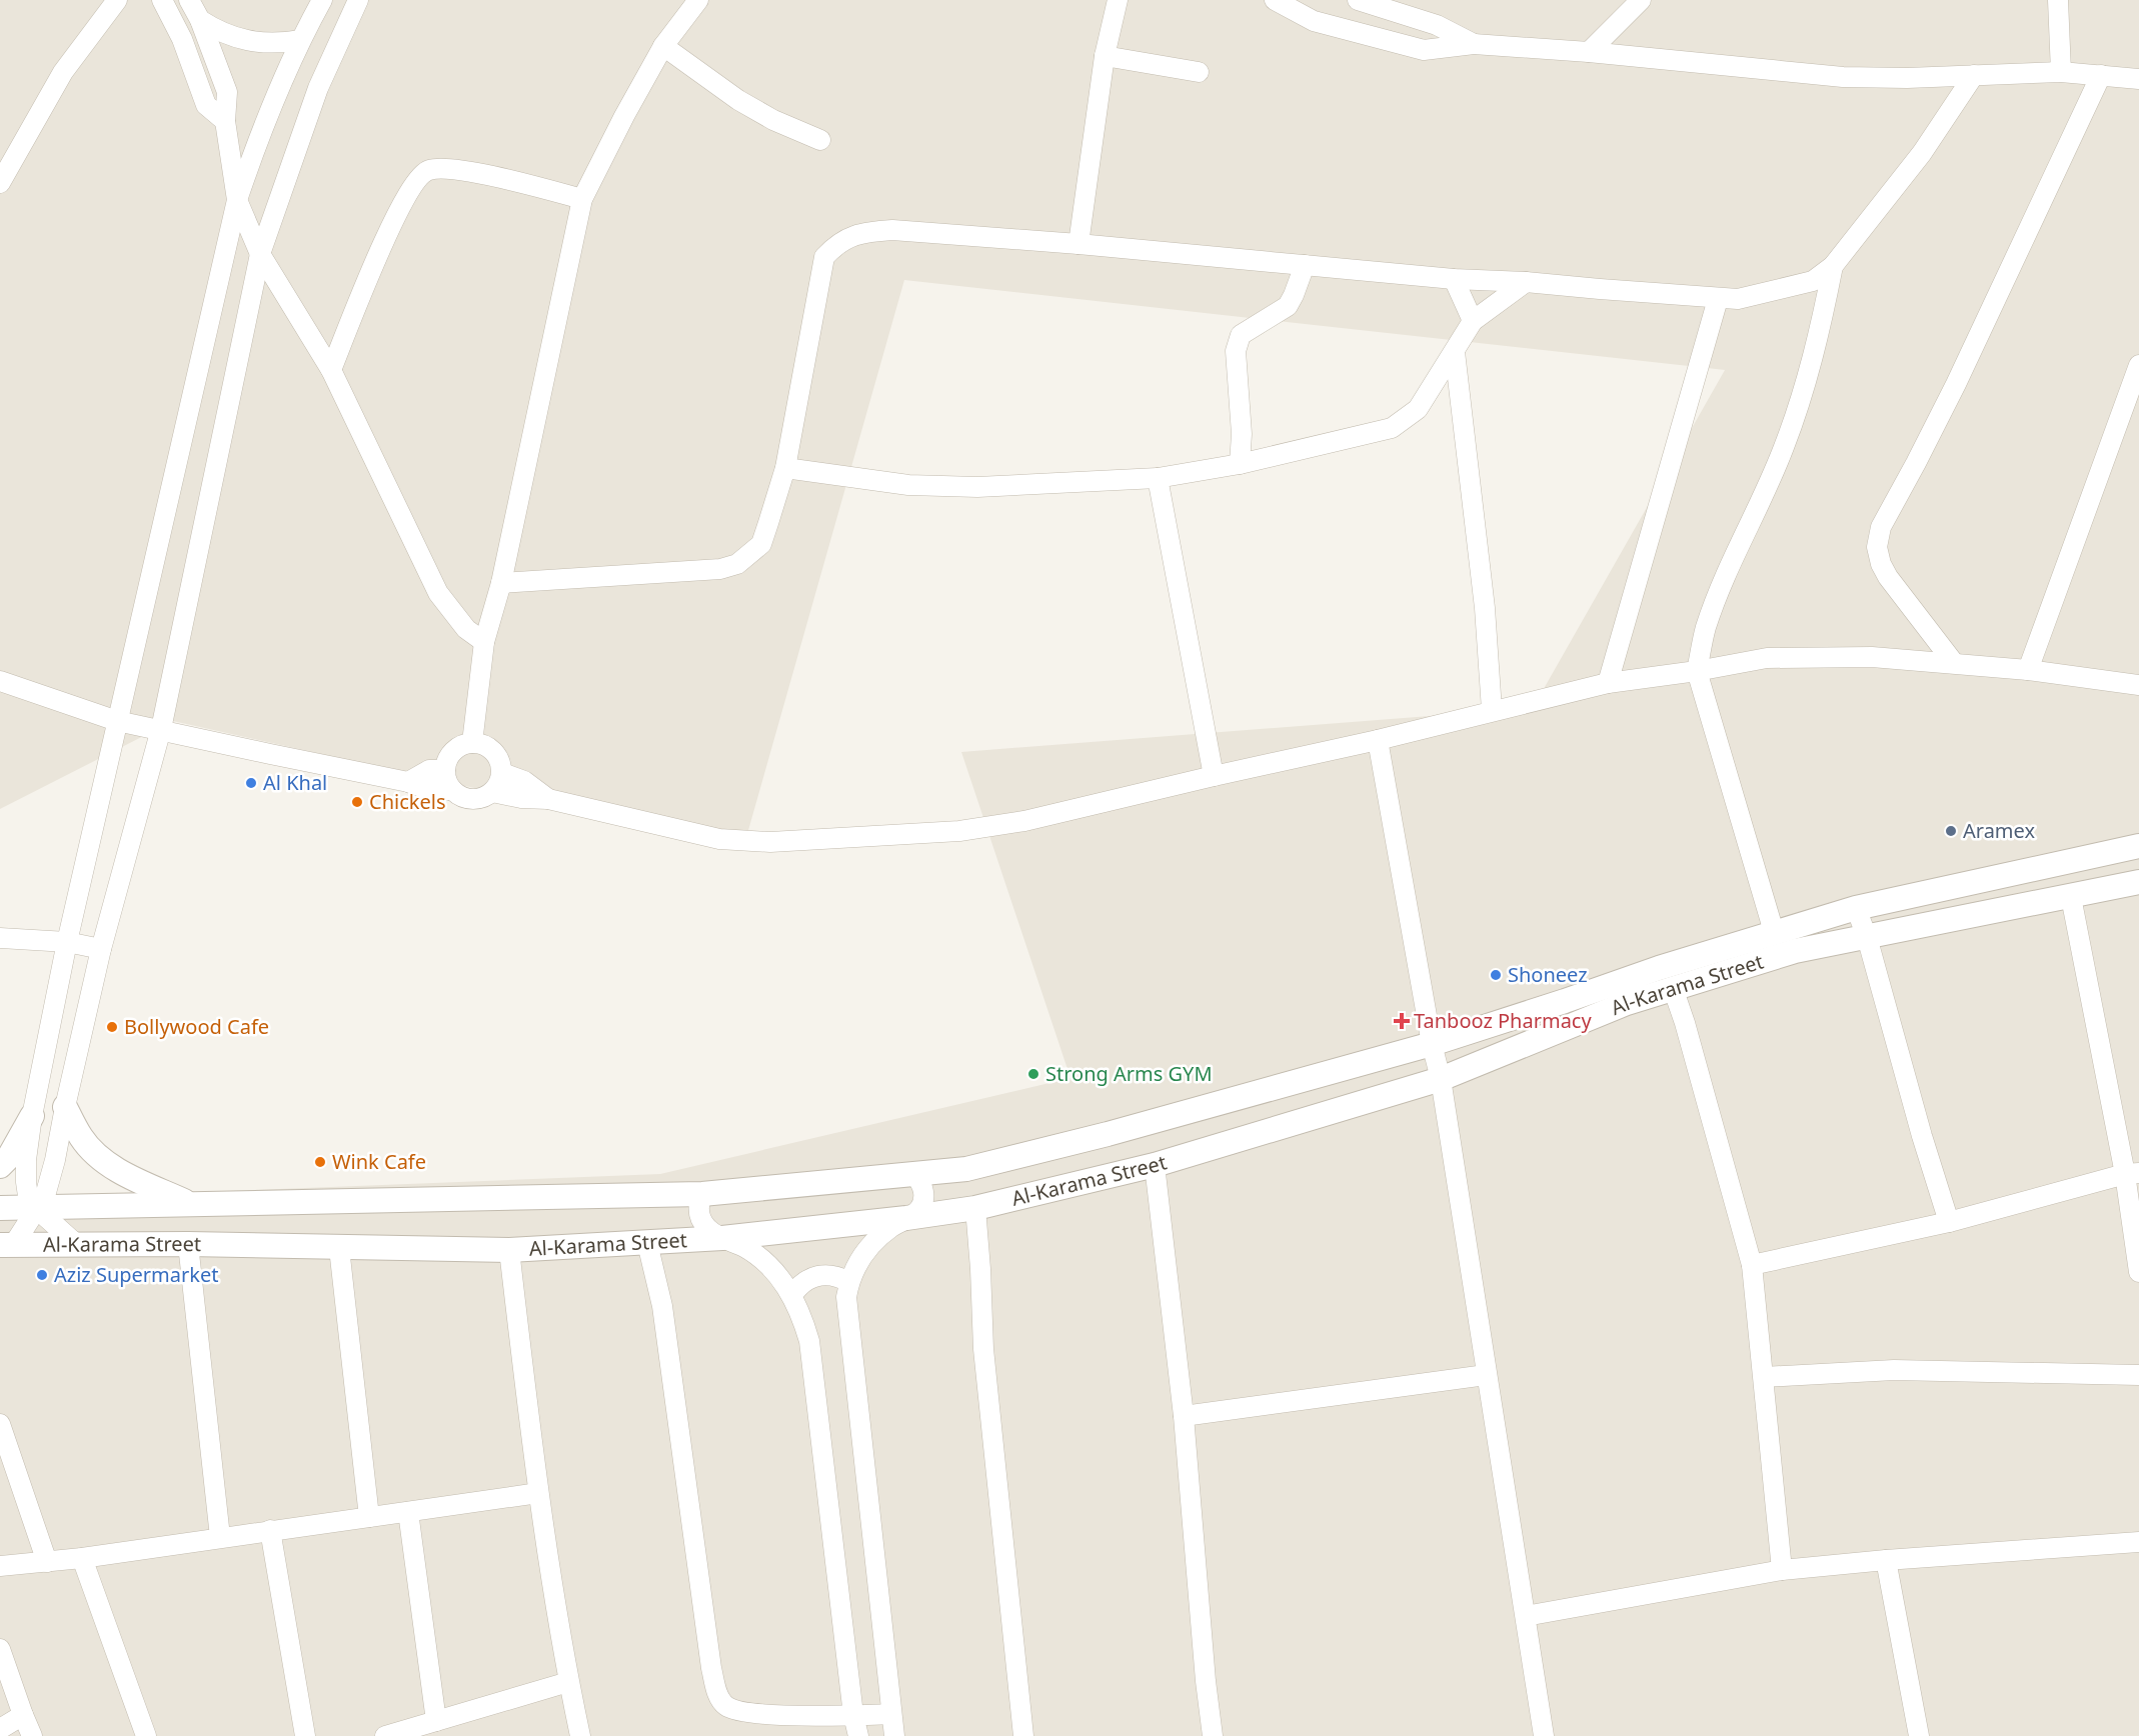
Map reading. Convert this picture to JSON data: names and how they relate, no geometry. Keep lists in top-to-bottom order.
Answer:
{
  "streets": {
    "street": ["Al-Karama Street"]
  },
  "places": {
    "other": [
      "Al Khal",
      "Chickels",
      "Aramex",
      "Shoneez",
      "Bollywood Cafe",
      "Strong Arms GYM",
      "Wink Cafe",
      "Aziz Supermarket"
    ],
    "health": ["Tanbooz Pharmacy"]
  }
}
